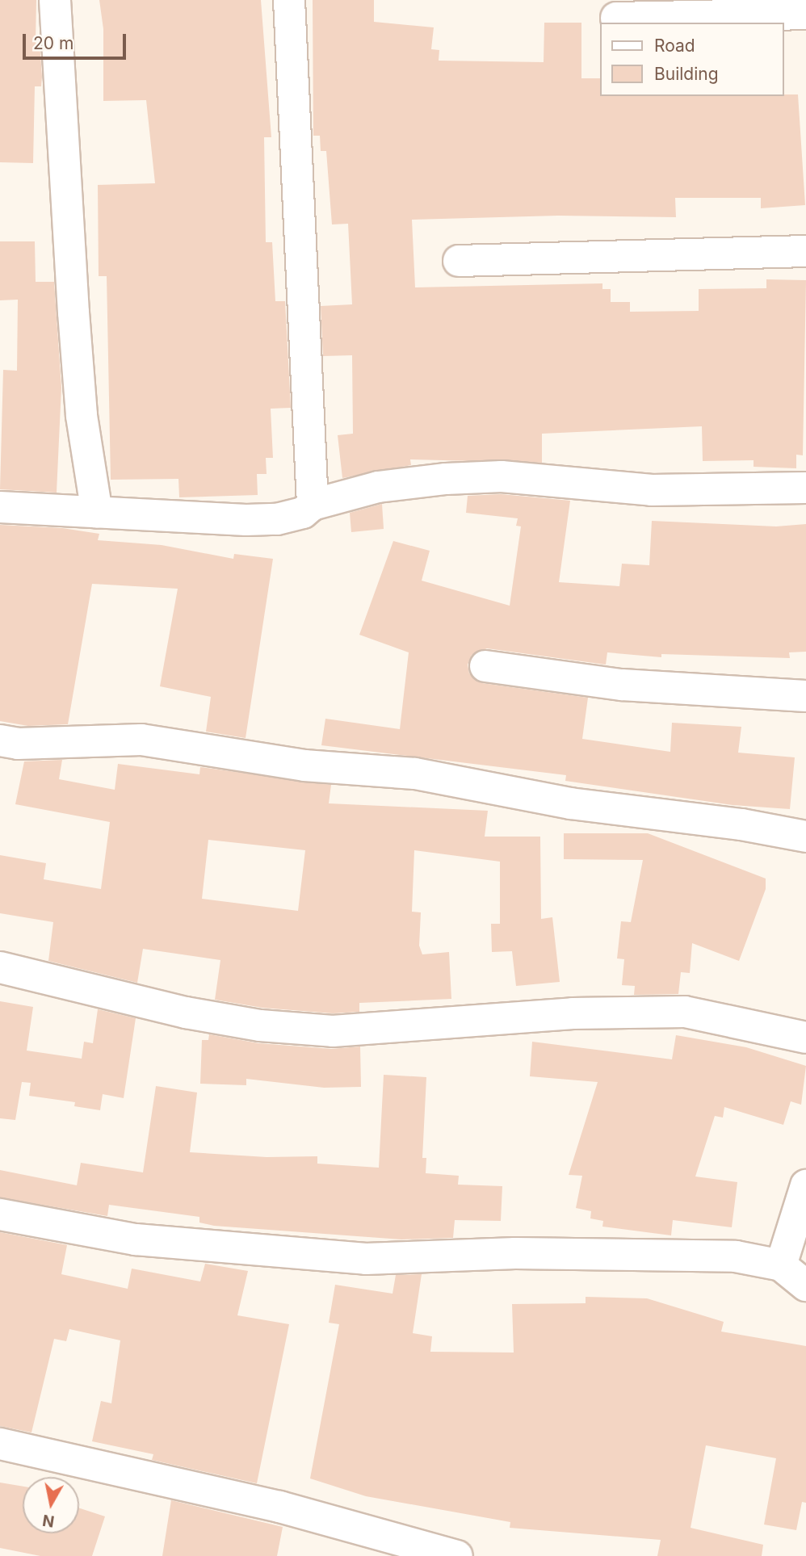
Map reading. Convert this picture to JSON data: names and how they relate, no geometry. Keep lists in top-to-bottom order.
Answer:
{
  "legend": ["Road", "Building"],
  "scale_bar": "20 m",
  "north": "bottom"
}
